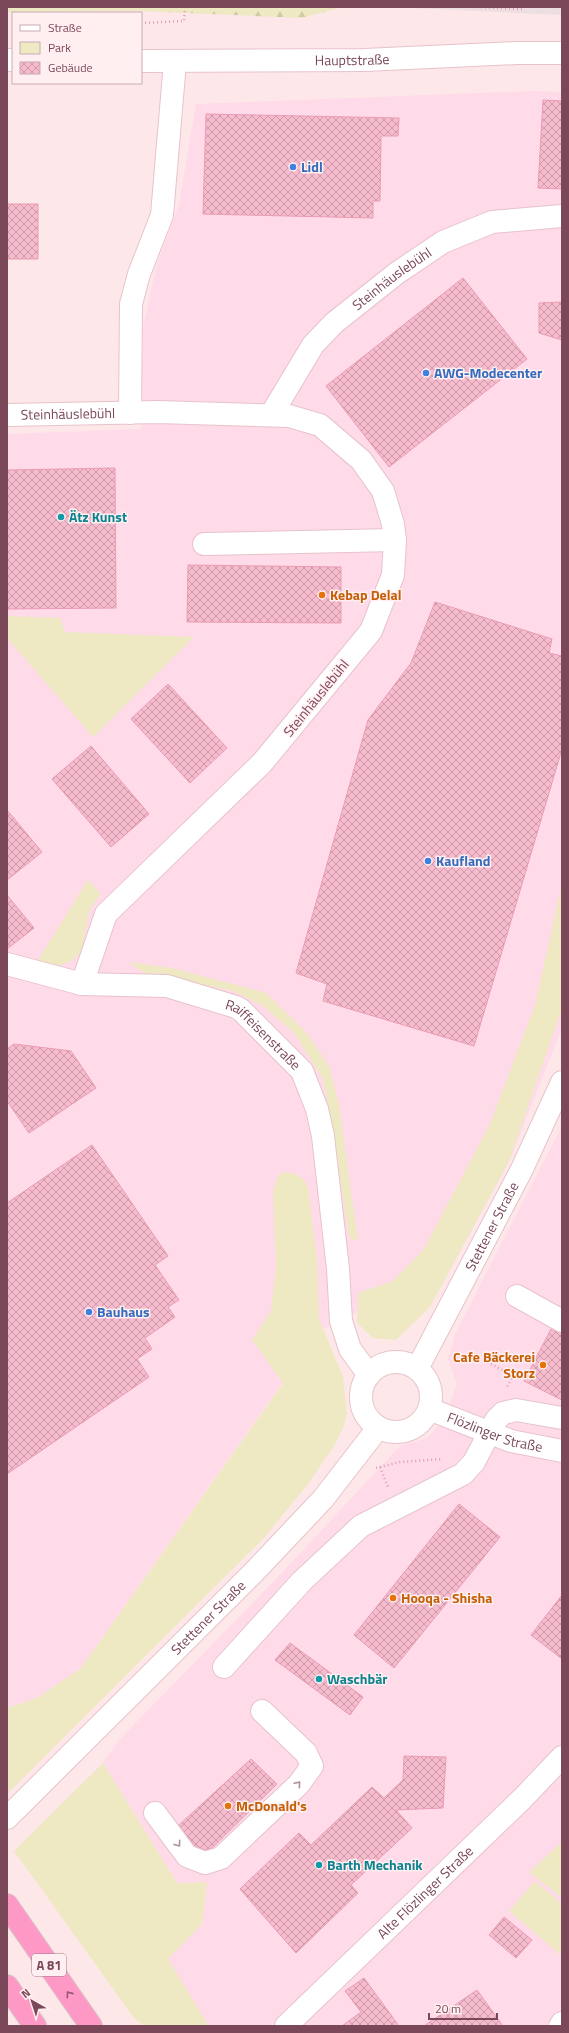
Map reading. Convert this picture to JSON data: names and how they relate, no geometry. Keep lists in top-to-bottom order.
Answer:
{
  "streets": {
    "highway": ["A 81"],
    "street": [
      "Hauptstraße",
      "Steinhäuslebühl",
      "Raiffeisenstraße",
      "Stettener Straße",
      "Flözlinger Straße",
      "Alte Flözlinger Straße"
    ]
  },
  "crossings": [
    ["Hauptstraße", "Steinhäuslebühl"],
    ["Steinhäuslebühl", "Raiffeisenstraße"],
    ["Raiffeisenstraße", "Stettener Straße"],
    ["Raiffeisenstraße", "Flözlinger Straße"],
    ["Stettener Straße", "Flözlinger Straße"]
  ],
  "places": [
    "Lidl",
    "AWG-Modecenter",
    "Ätz Kunst",
    "Kebap Delal",
    "Kaufland",
    "Bauhaus",
    "Cafe Bäckerei Storz",
    "Hooqa - Shisha",
    "Waschbär",
    "McDonald's",
    "Barth Mechanik"
  ],
  "legend": ["Straße", "Park", "Gebäude"],
  "scale_bar": "20 m",
  "north": "top left"
}
